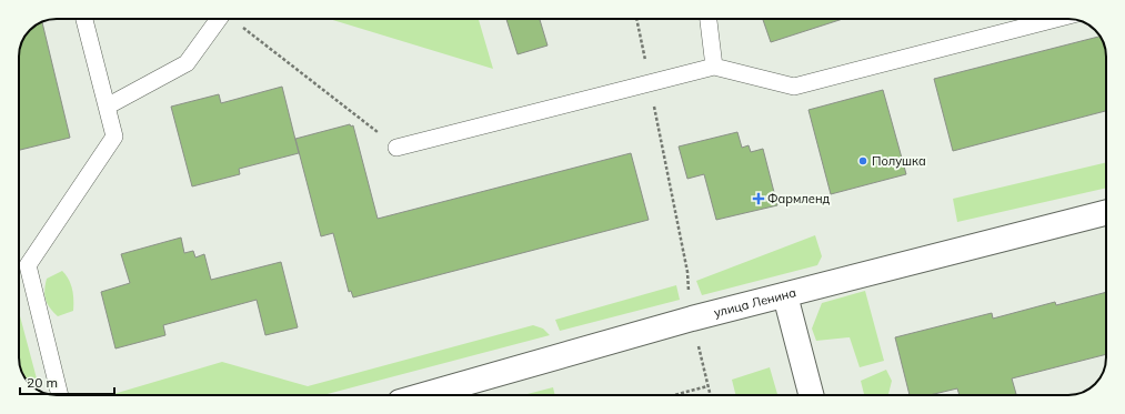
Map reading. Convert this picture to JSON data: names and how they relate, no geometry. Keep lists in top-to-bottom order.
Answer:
{
  "streets": {
    "street": ["улица Ленина"]
  },
  "places": {
    "other": ["Полушка"],
    "health": ["Фармленд"]
  },
  "scale_bar": "20 m"
}
